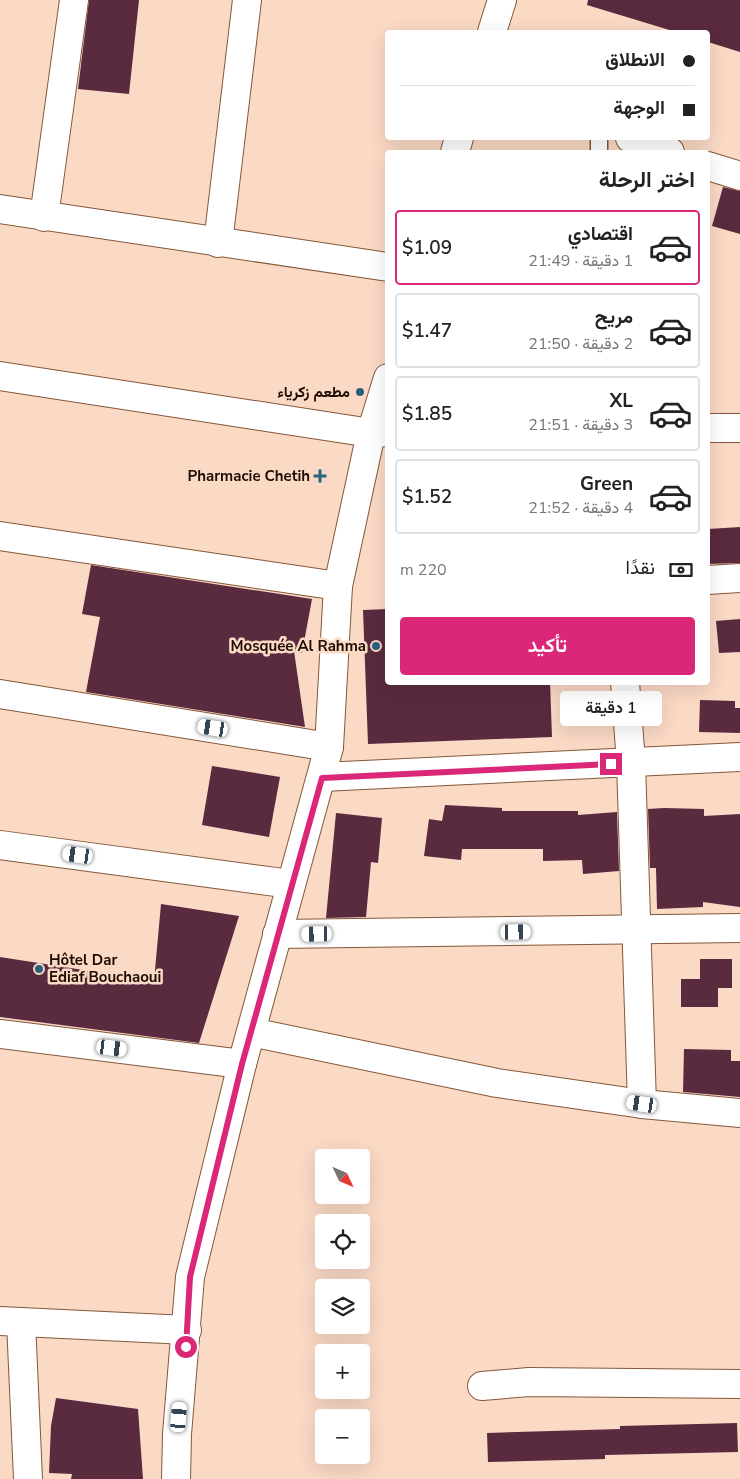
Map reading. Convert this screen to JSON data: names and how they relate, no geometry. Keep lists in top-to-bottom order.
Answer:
{
  "places": {
    "other": ["مطعم زكرياء", "Mosquée Al Rahma", "Hôtel Dar Ediaf Bouchaoui"],
    "health": ["Pharmacie Chetih"]
  },
  "north": "bottom right",
  "page": {
    "banner": ["الانطلاق", "الوجهة"],
    "heading": "اختر الرحلة",
    "list": [
      {
        "name": "اقتصادي",
        "note": "1 دقيقة · 21:49",
        "value": "$1.09"
      },
      {
        "name": "مريح",
        "note": "2 دقيقة · 21:50",
        "value": "$1.47"
      },
      {
        "name": "XL",
        "note": "3 دقيقة · 21:51",
        "value": "$1.85"
      },
      {
        "name": "Green",
        "note": "4 دقيقة · 21:52",
        "value": "$1.52"
      }
    ],
    "pay": ["نقدًا", "220 m"],
    "buttons": "تأكيد",
    "bubble": "1 دقيقة",
    "map_buttons": ["+", "−"]
  }
}
